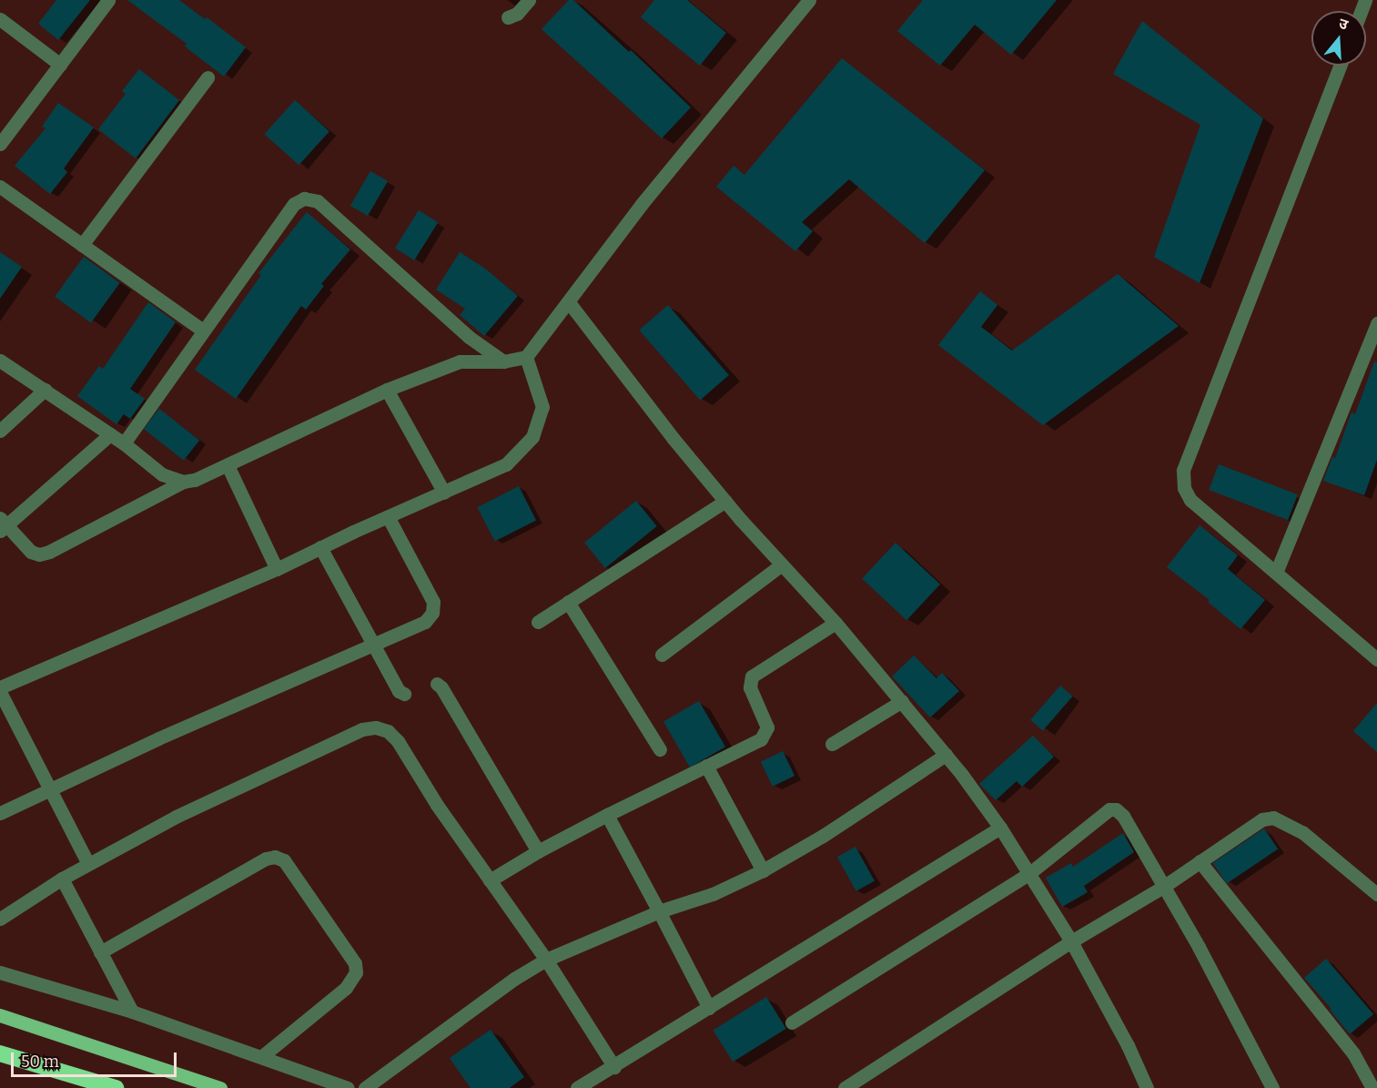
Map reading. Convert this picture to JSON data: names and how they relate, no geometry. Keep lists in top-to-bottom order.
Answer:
{
  "scale_bar": "50 m",
  "north": "top"
}
